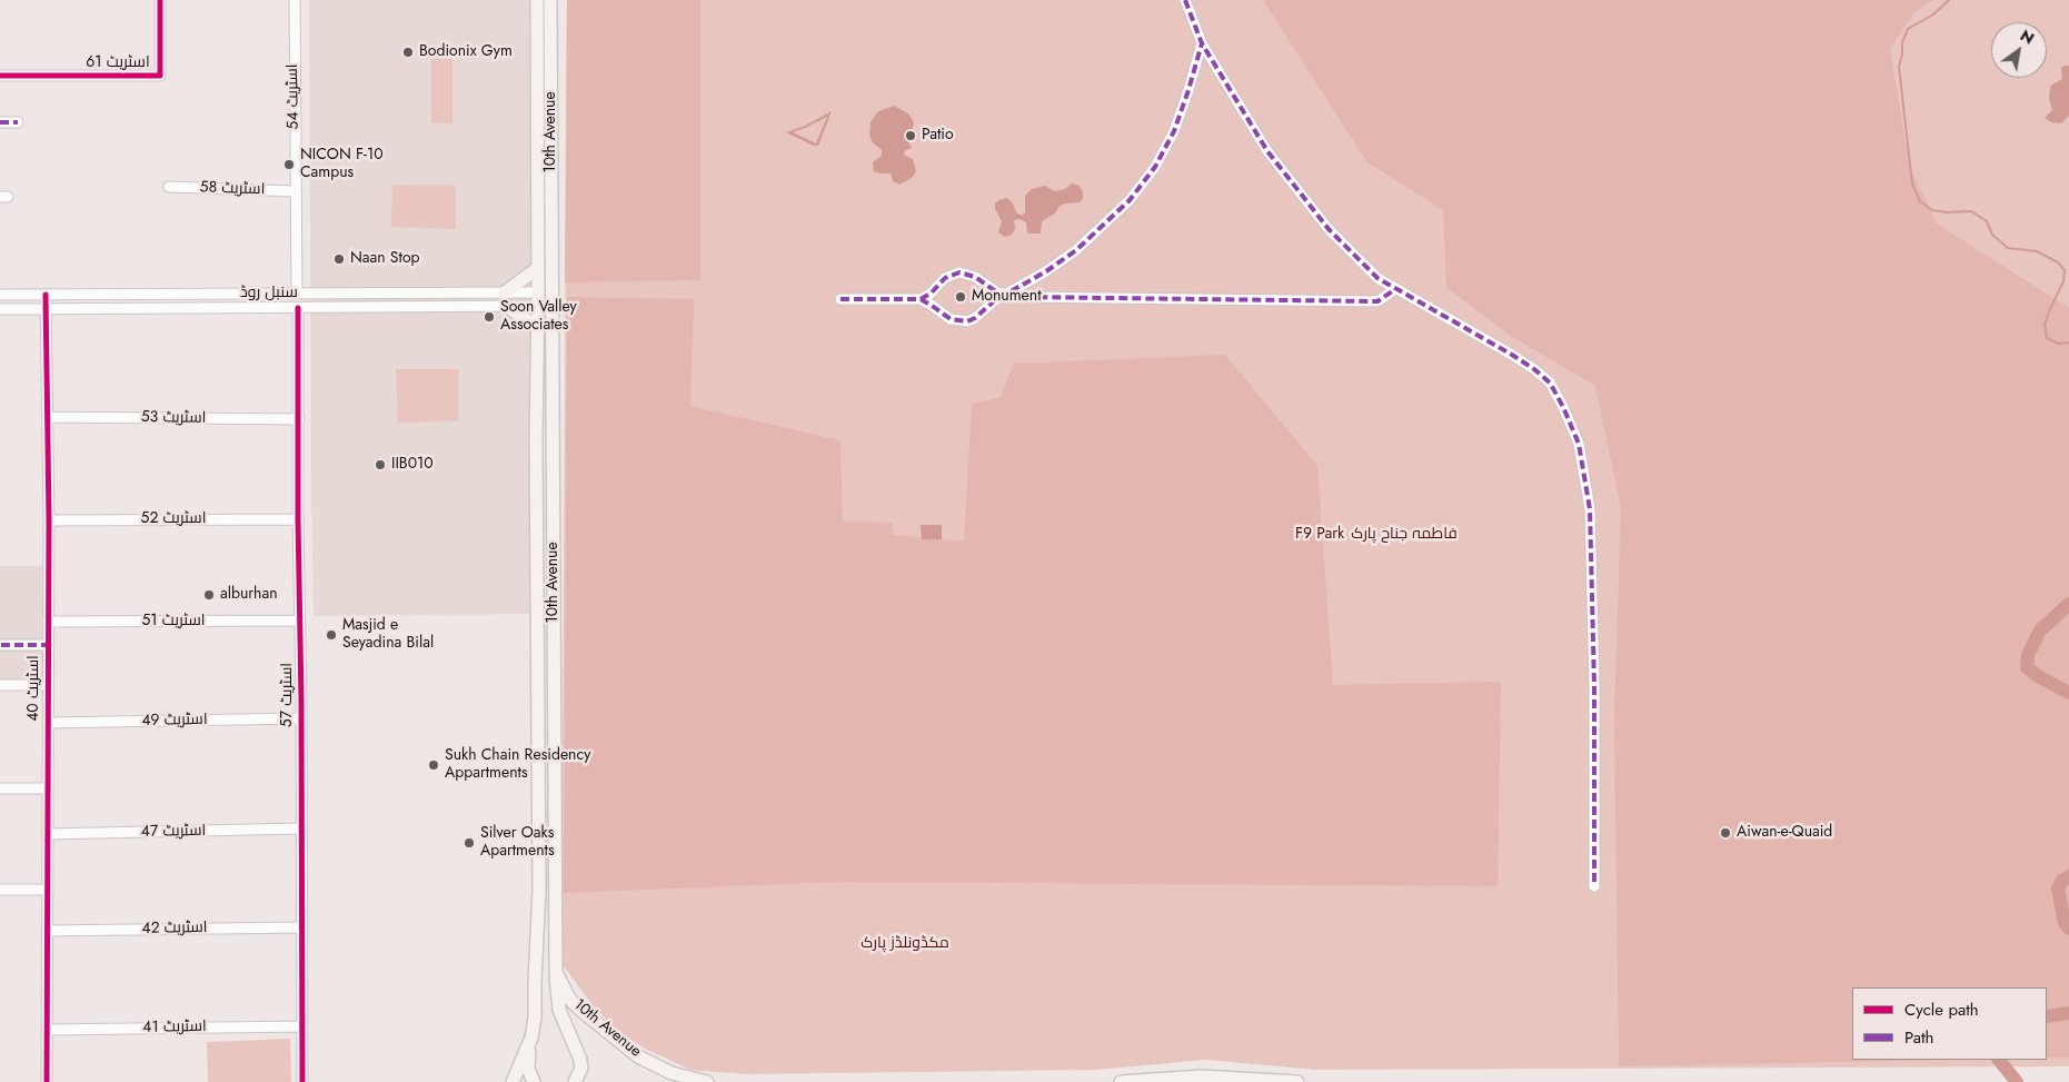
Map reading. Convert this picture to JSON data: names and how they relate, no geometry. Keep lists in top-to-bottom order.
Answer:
{
  "streets": {
    "main road": ["10th Avenue"],
    "street": [
      "اسٹریٹ 61",
      "اسٹریٹ 54",
      "اسٹریٹ 58",
      "سنبل روڈ",
      "اسٹریٹ 53",
      "اسٹریٹ 52",
      "اسٹریٹ 51",
      "اسٹریٹ 40",
      "اسٹریٹ 57",
      "اسٹریٹ 49",
      "اسٹریٹ 47",
      "اسٹریٹ 42",
      "اسٹریٹ 41"
    ]
  },
  "crossings": [
    ["اسٹریٹ 54", "اسٹریٹ 58"],
    ["اسٹریٹ 54", "سنبل روڈ"],
    ["10th Avenue", "سنبل روڈ"],
    ["سنبل روڈ", "اسٹریٹ 40"],
    ["سنبل روڈ", "اسٹریٹ 57"],
    ["اسٹریٹ 53", "اسٹریٹ 40"],
    ["اسٹریٹ 53", "اسٹریٹ 57"],
    ["اسٹریٹ 52", "اسٹریٹ 40"],
    ["اسٹریٹ 52", "اسٹریٹ 57"],
    ["اسٹریٹ 51", "اسٹریٹ 40"],
    ["اسٹریٹ 51", "اسٹریٹ 57"],
    ["اسٹریٹ 40", "اسٹریٹ 49"],
    ["اسٹریٹ 40", "اسٹریٹ 47"],
    ["اسٹریٹ 40", "اسٹریٹ 42"],
    ["اسٹریٹ 40", "اسٹریٹ 41"],
    ["اسٹریٹ 57", "اسٹریٹ 49"],
    ["اسٹریٹ 57", "اسٹریٹ 47"],
    ["اسٹریٹ 57", "اسٹریٹ 42"],
    ["اسٹریٹ 57", "اسٹریٹ 41"]
  ],
  "parks": ["F9 Park", "فاطمہ جناح پارک", "مکڈونلڈز پارک"],
  "places": [
    "Bodionix Gym",
    "Patio",
    "NICON F-10 Campus",
    "Naan Stop",
    "Monument",
    "Soon Valley Associates",
    "IIB010",
    "alburhan",
    "Masjid e Seyadina Bilal",
    "Sukh Chain Residency Appartments",
    "Aiwan-e-Quaid",
    "Silver Oaks Apartments"
  ],
  "legend": ["Cycle path", "Path"],
  "north": "top right"
}
